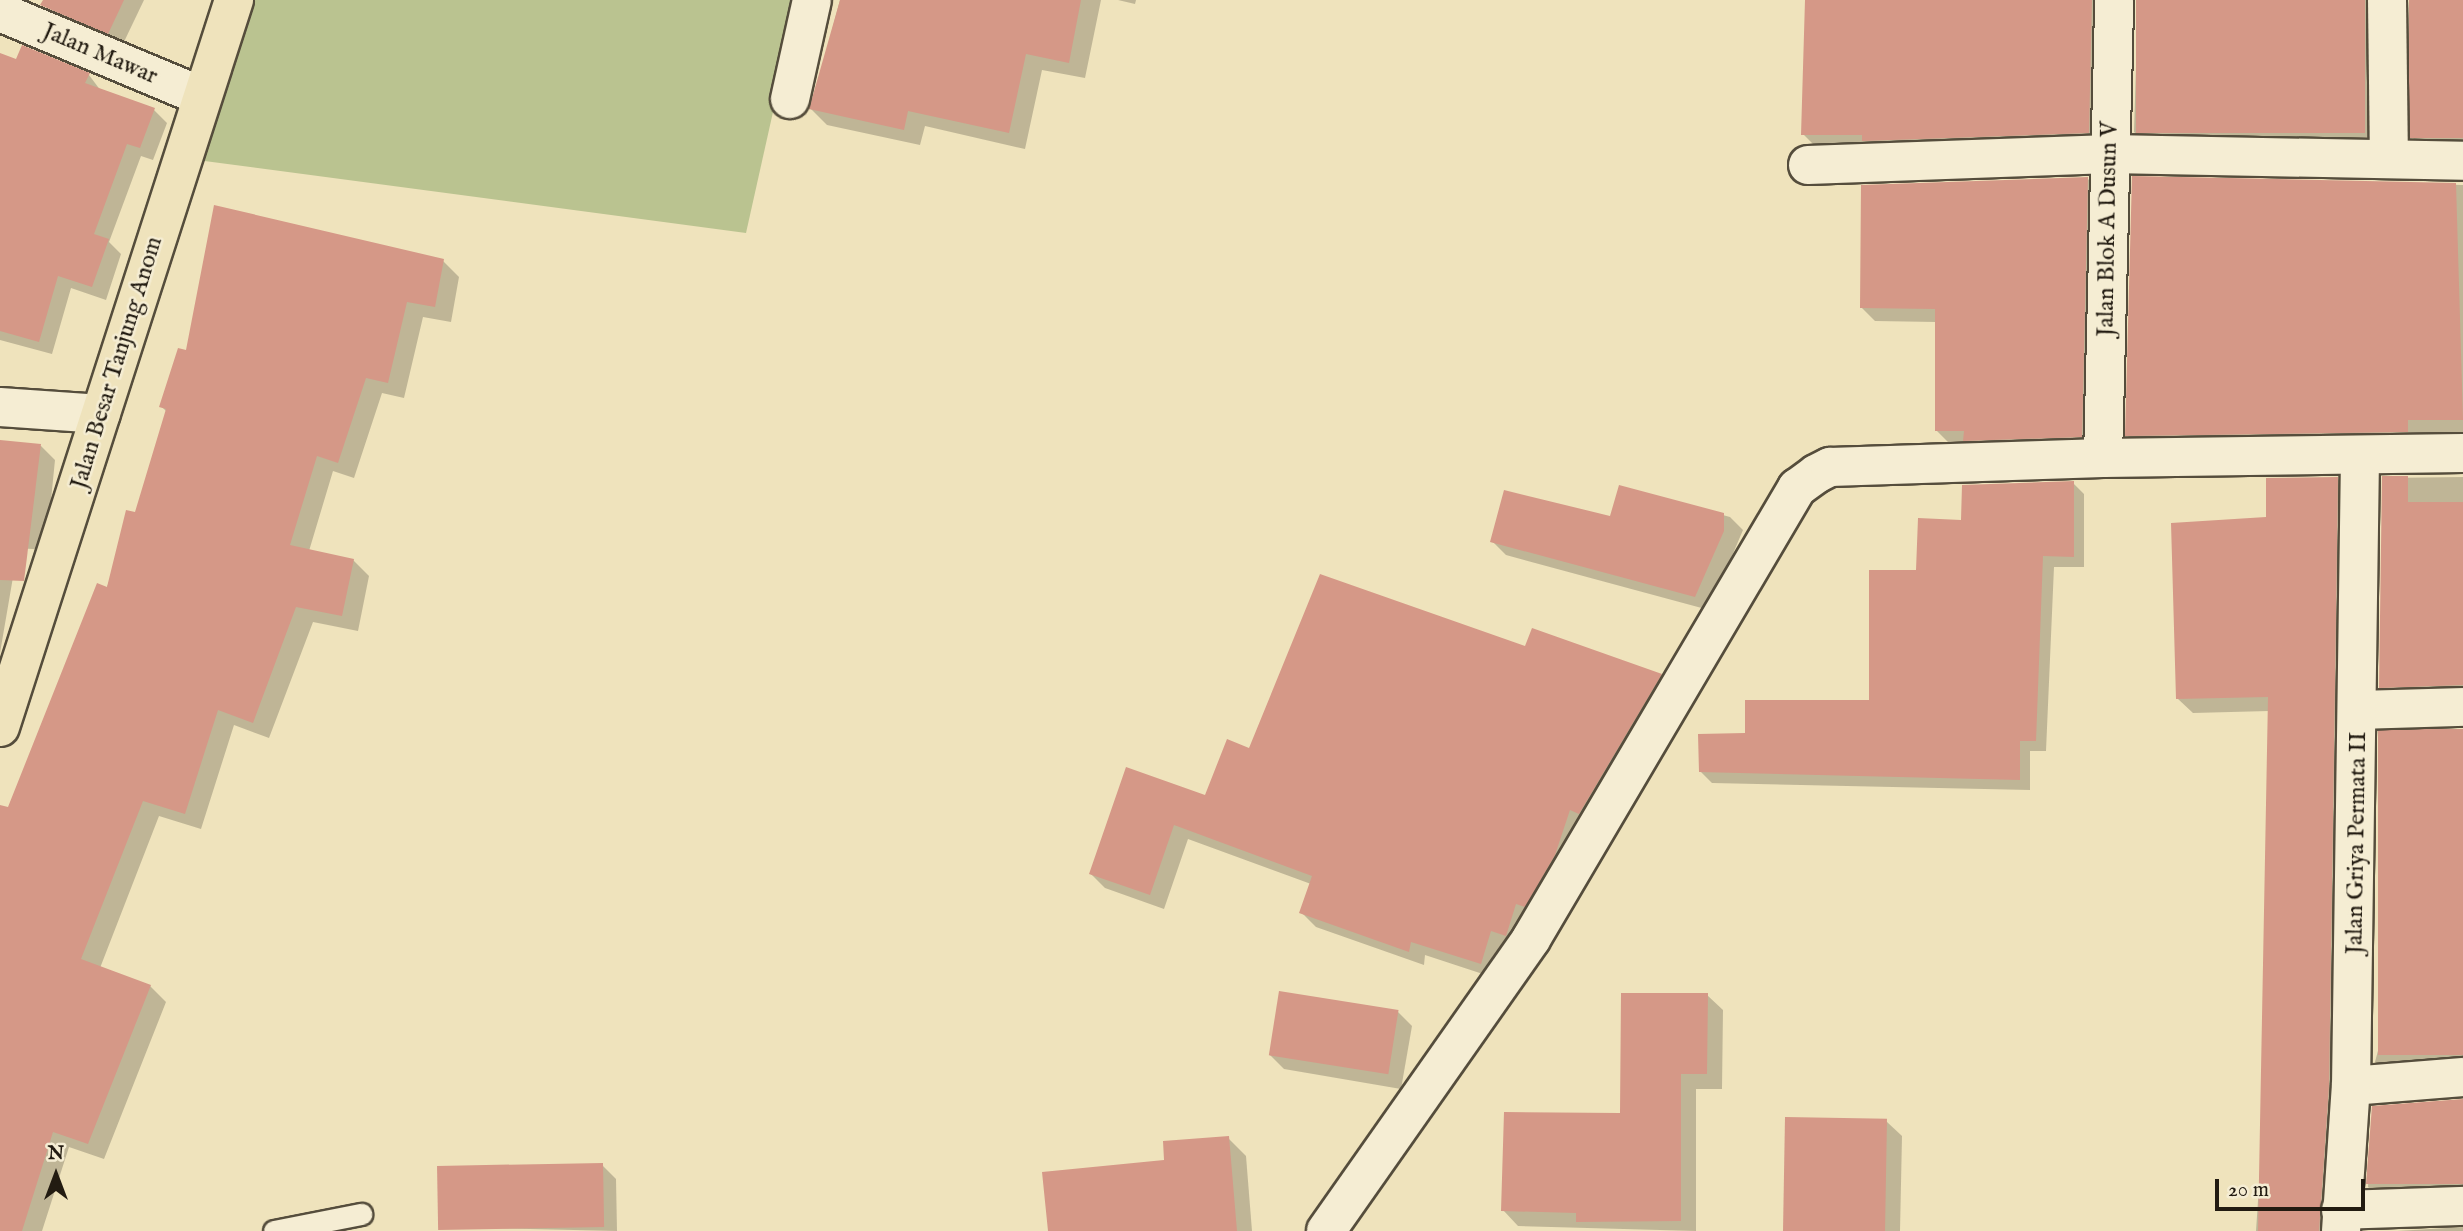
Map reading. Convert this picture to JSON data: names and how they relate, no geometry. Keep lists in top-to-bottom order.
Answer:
{
  "streets": {
    "main road": ["Jalan Besar Tanjung Anom"],
    "street": ["Jalan Mawar", "Jalan Blok A Dusun V", "Jalan Griya Permata II"]
  },
  "crossings": [
    ["Jalan Mawar", "Jalan Besar Tanjung Anom"]
  ],
  "scale_bar": "20 m",
  "north": "top"
}
